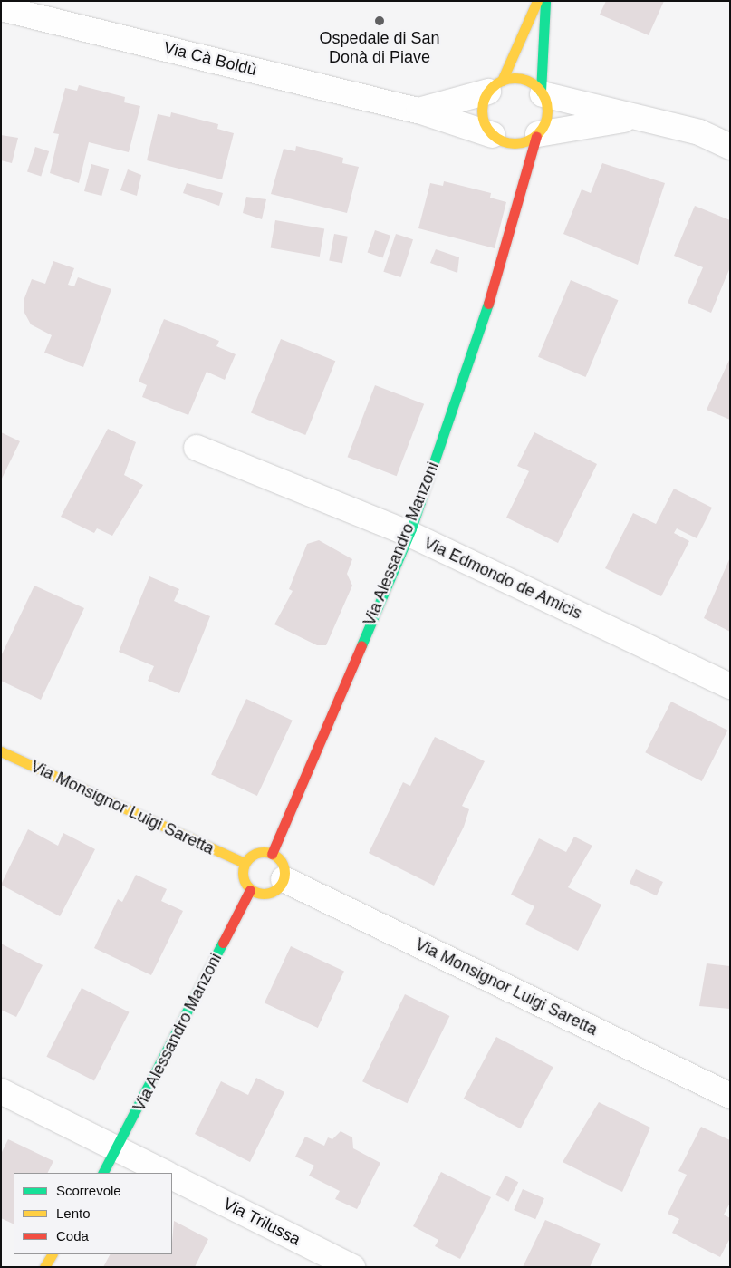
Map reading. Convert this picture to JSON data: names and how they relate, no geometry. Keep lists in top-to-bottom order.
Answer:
{
  "streets": {
    "street": [
      "Via Cà Boldù",
      "Via Alessandro Manzoni",
      "Via Edmondo de Amicis",
      "Via Monsignor Luigi Saretta",
      "Via Trilussa"
    ]
  },
  "crossings": [
    ["Via Cà Boldù", "Via Alessandro Manzoni"],
    ["Via Alessandro Manzoni", "Via Edmondo de Amicis"],
    ["Via Alessandro Manzoni", "Via Monsignor Luigi Saretta"]
  ],
  "places": ["Ospedale di San Donà di Piave"],
  "legend": ["Scorrevole", "Lento", "Coda"]
}
